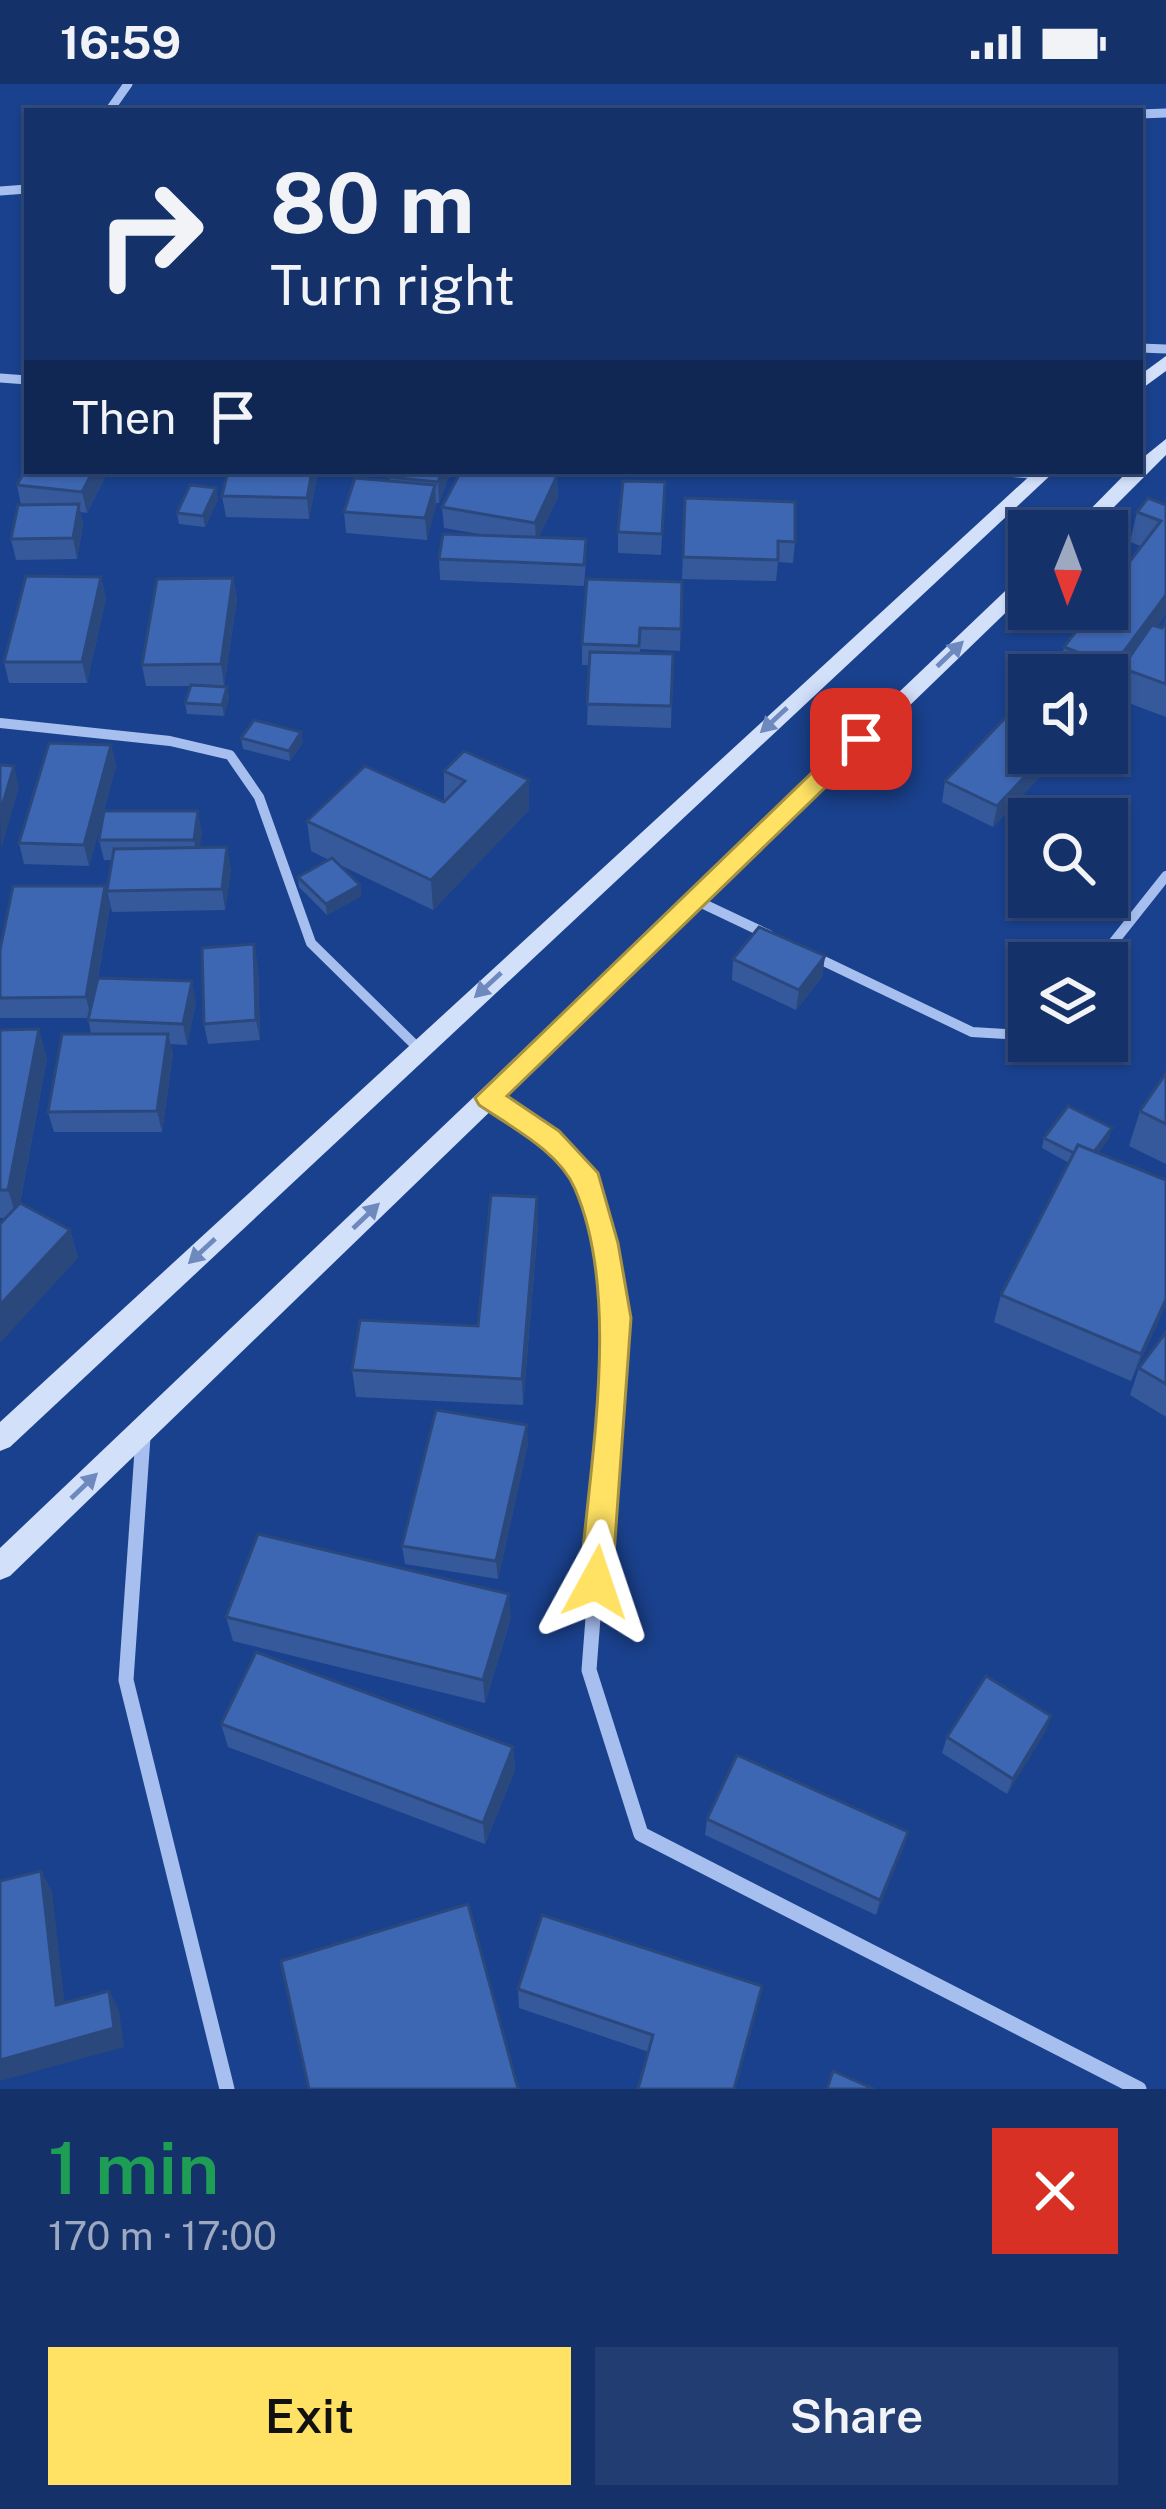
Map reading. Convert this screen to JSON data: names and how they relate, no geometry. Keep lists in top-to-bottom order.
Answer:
{
  "north": "bottom",
  "page": {
    "status": "16:59",
    "turn": ["80 m", "Turn right"],
    "then": "Then",
    "heading": ["1 min", "170 m · 17:00"],
    "buttons": ["Exit", "Share"]
  }
}
